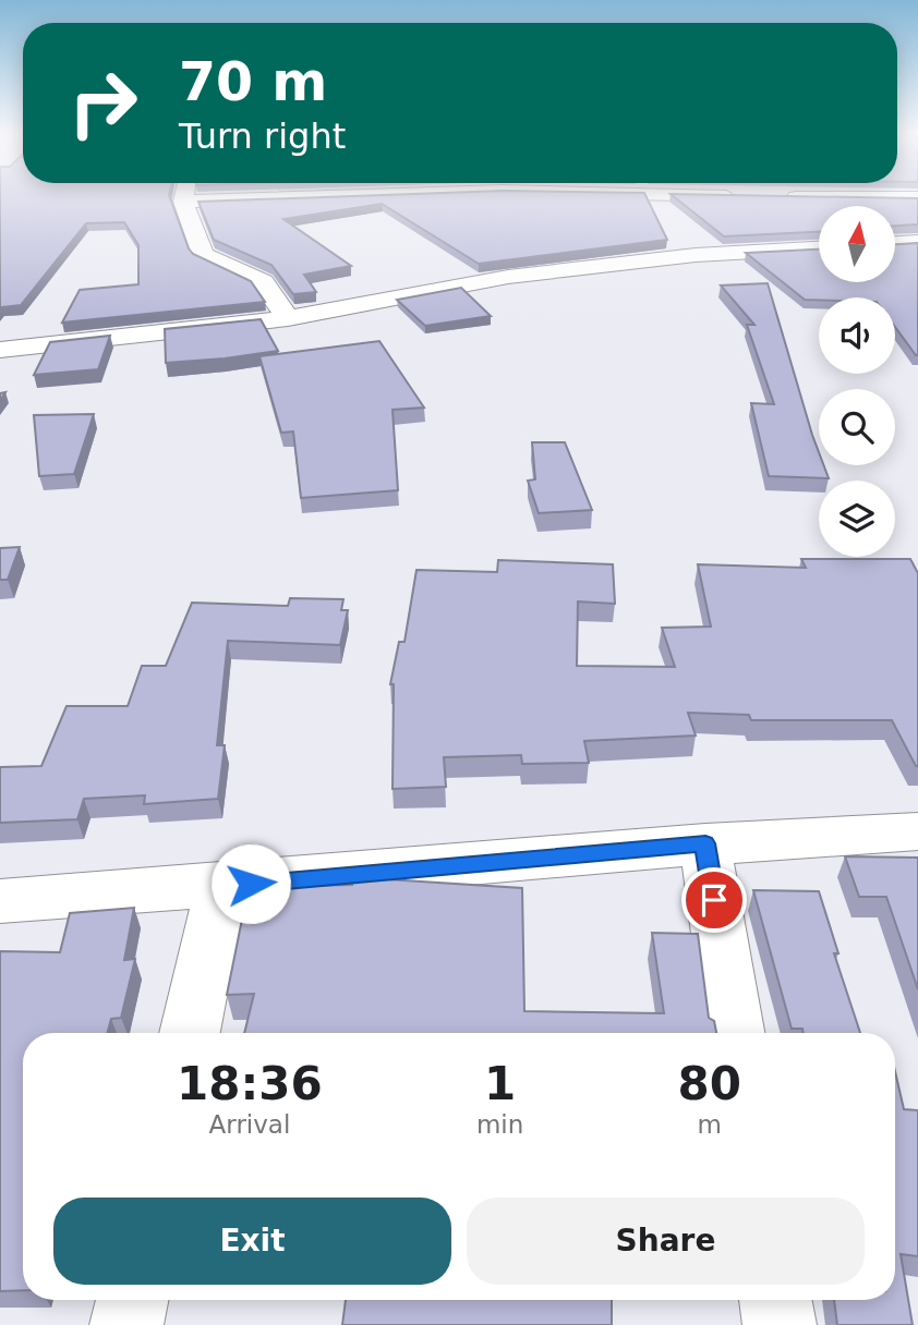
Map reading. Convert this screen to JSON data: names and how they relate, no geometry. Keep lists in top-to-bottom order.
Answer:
{
  "north": "top",
  "page": {
    "turn": ["70 m", "Turn right"],
    "eta": [
      "18:36",
      "Arrival",
      "1",
      "min",
      "80",
      "m"
    ],
    "buttons": ["Exit", "Share"]
  }
}
